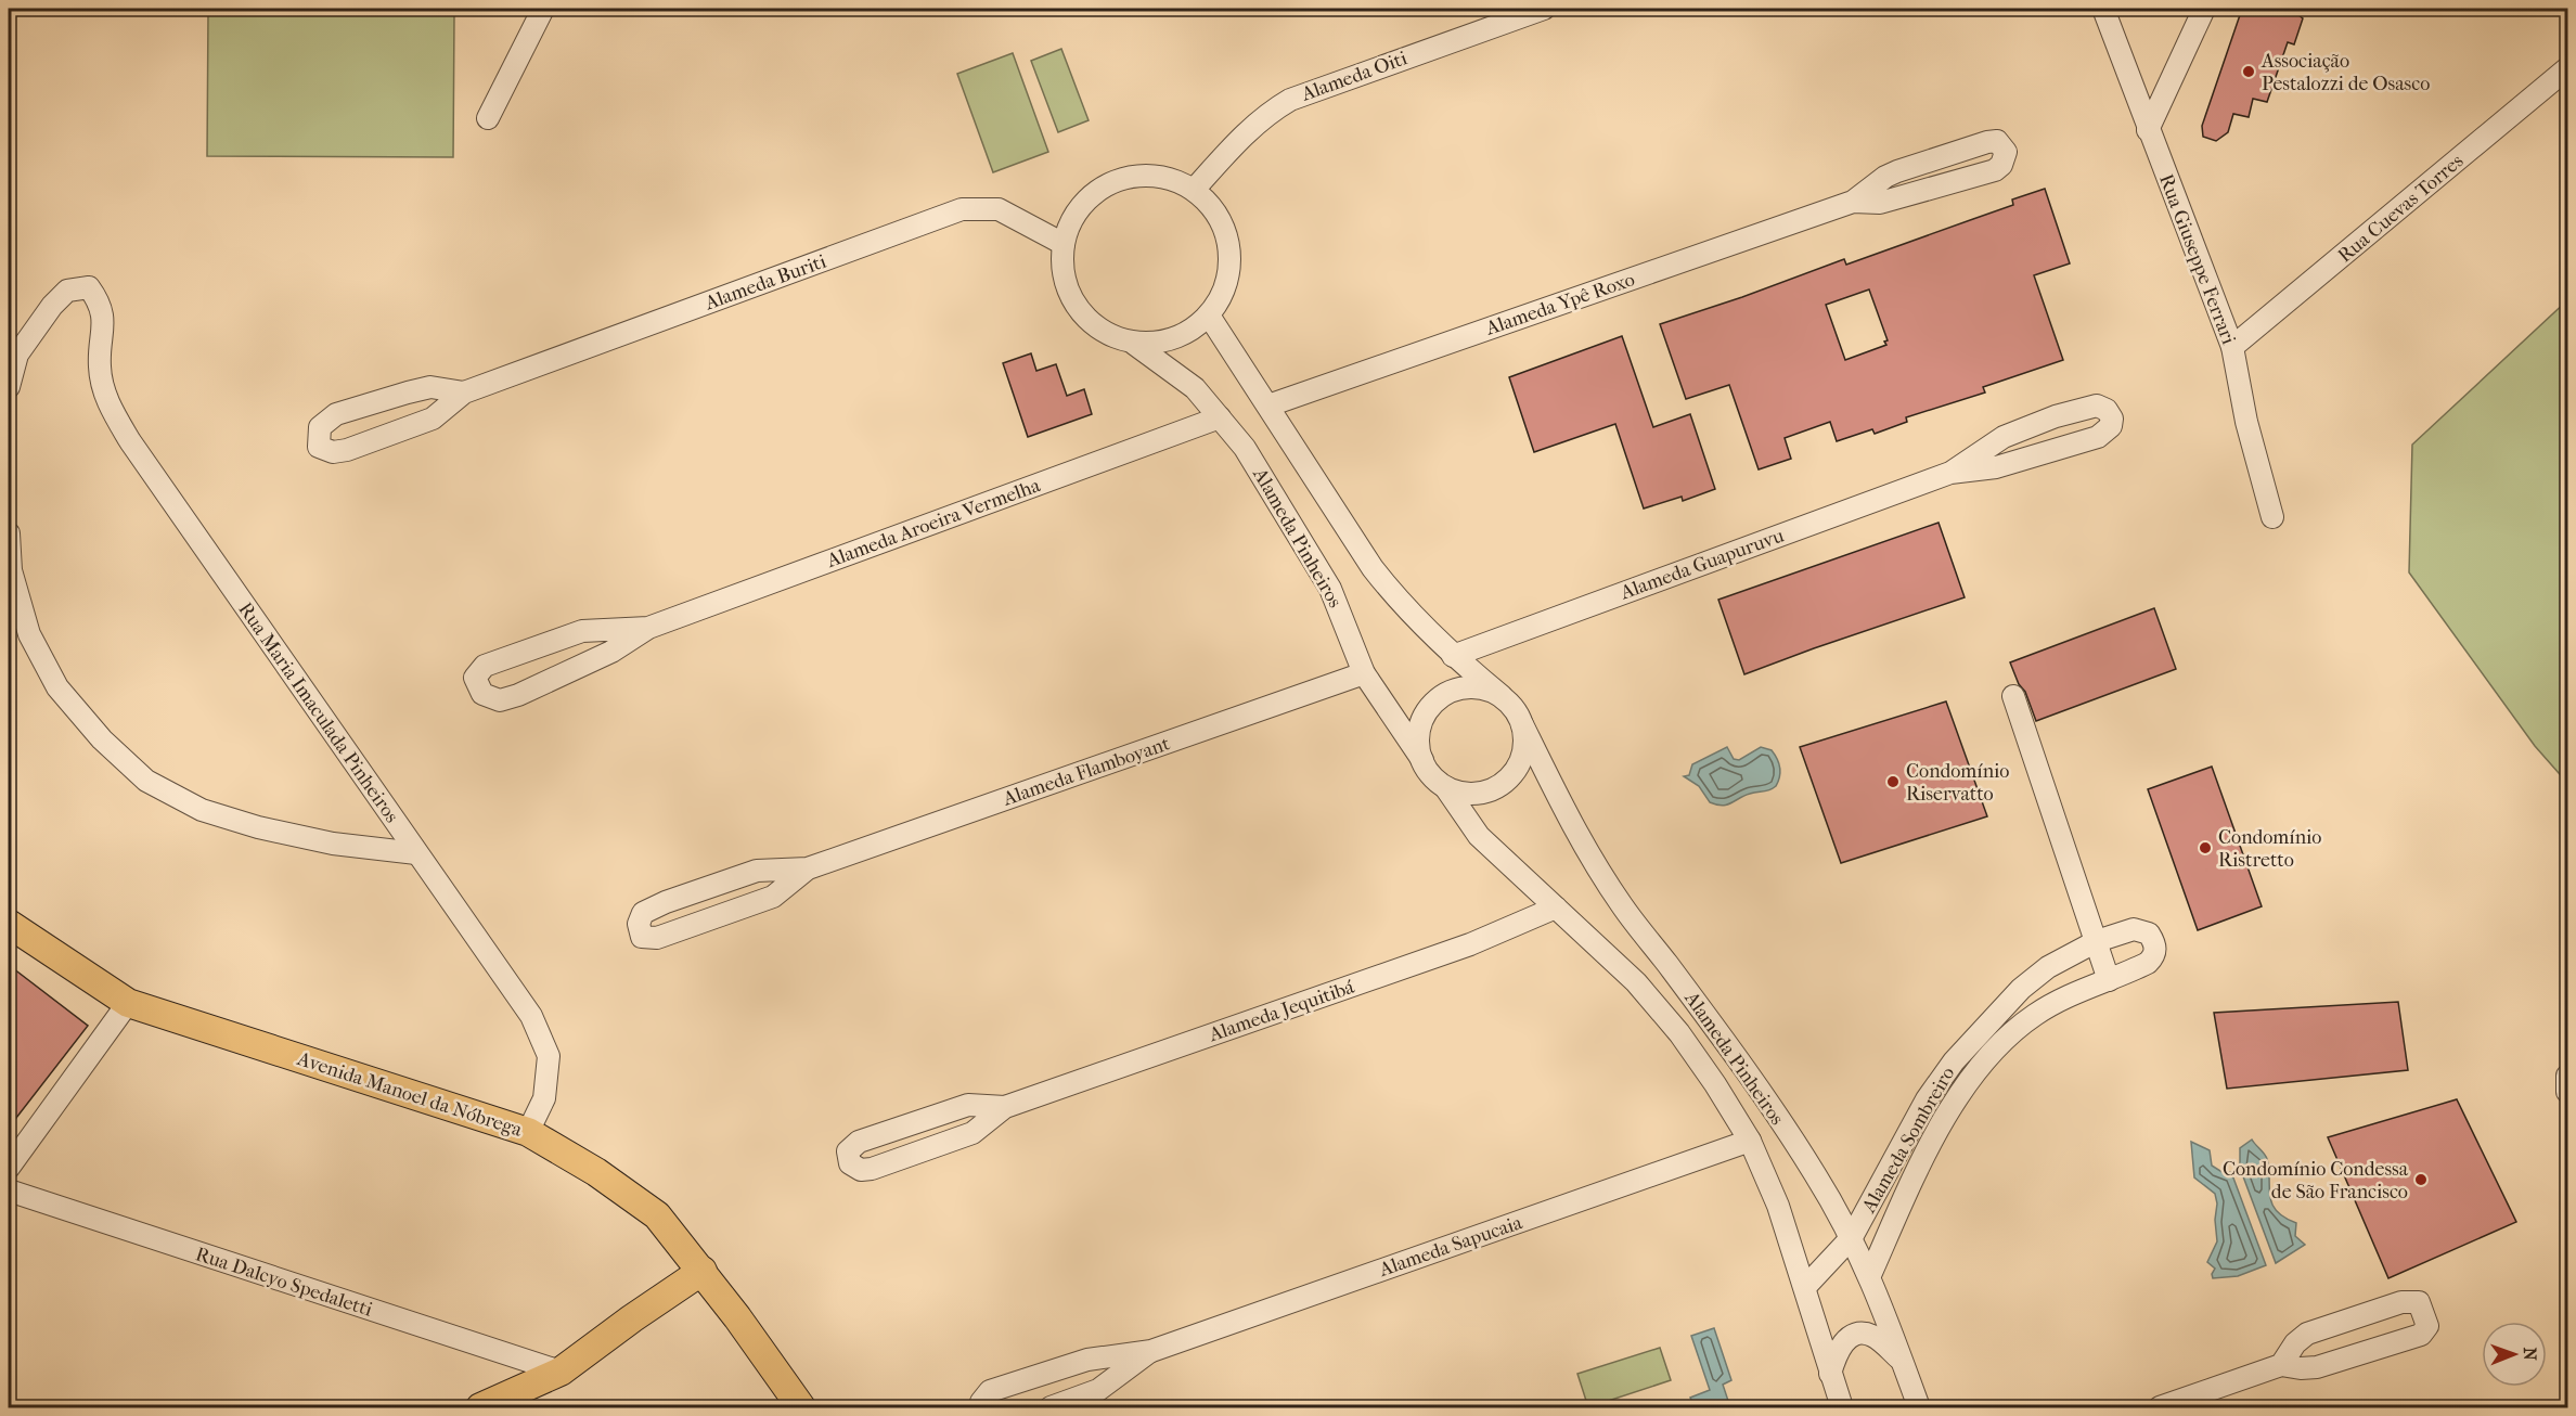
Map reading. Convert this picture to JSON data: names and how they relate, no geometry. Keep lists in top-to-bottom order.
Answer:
{
  "streets": {
    "main road": ["Avenida Manoel da Nóbrega"],
    "street": [
      "Alameda Oiti",
      "Rua Cuevas Torres",
      "Rua Giuseppe Ferrari",
      "Alameda Buriti",
      "Alameda Ypê Roxo",
      "Alameda Aroeira Vermelha",
      "Alameda Pinheiros",
      "Alameda Guapuruvu",
      "Rua Maria Imaculada Pinheiros",
      "Alameda Flamboyant",
      "Alameda Jequitibá",
      "Alameda Sombreiro",
      "Alameda Sapucaia",
      "Rua Dalcyo Spedaletti"
    ]
  },
  "crossings": [
    ["Alameda Oiti", "Alameda Buriti"],
    ["Alameda Oiti", "Alameda Pinheiros"],
    ["Rua Cuevas Torres", "Rua Giuseppe Ferrari"],
    ["Alameda Buriti", "Alameda Pinheiros"],
    ["Alameda Aroeira Vermelha", "Alameda Pinheiros"],
    ["Alameda Pinheiros", "Alameda Flamboyant"],
    ["Alameda Pinheiros", "Alameda Jequitibá"],
    ["Alameda Pinheiros", "Alameda Sombreiro"],
    ["Alameda Pinheiros", "Alameda Sapucaia"],
    ["Rua Maria Imaculada Pinheiros", "Avenida Manoel da Nóbrega"]
  ],
  "places": [
    "Associação Pestalozzi de Osasco",
    "Condomínio Riservatto",
    "Condomínio Ristretto",
    "Condomínio Condessa de São Francisco"
  ],
  "north": "right"
}
